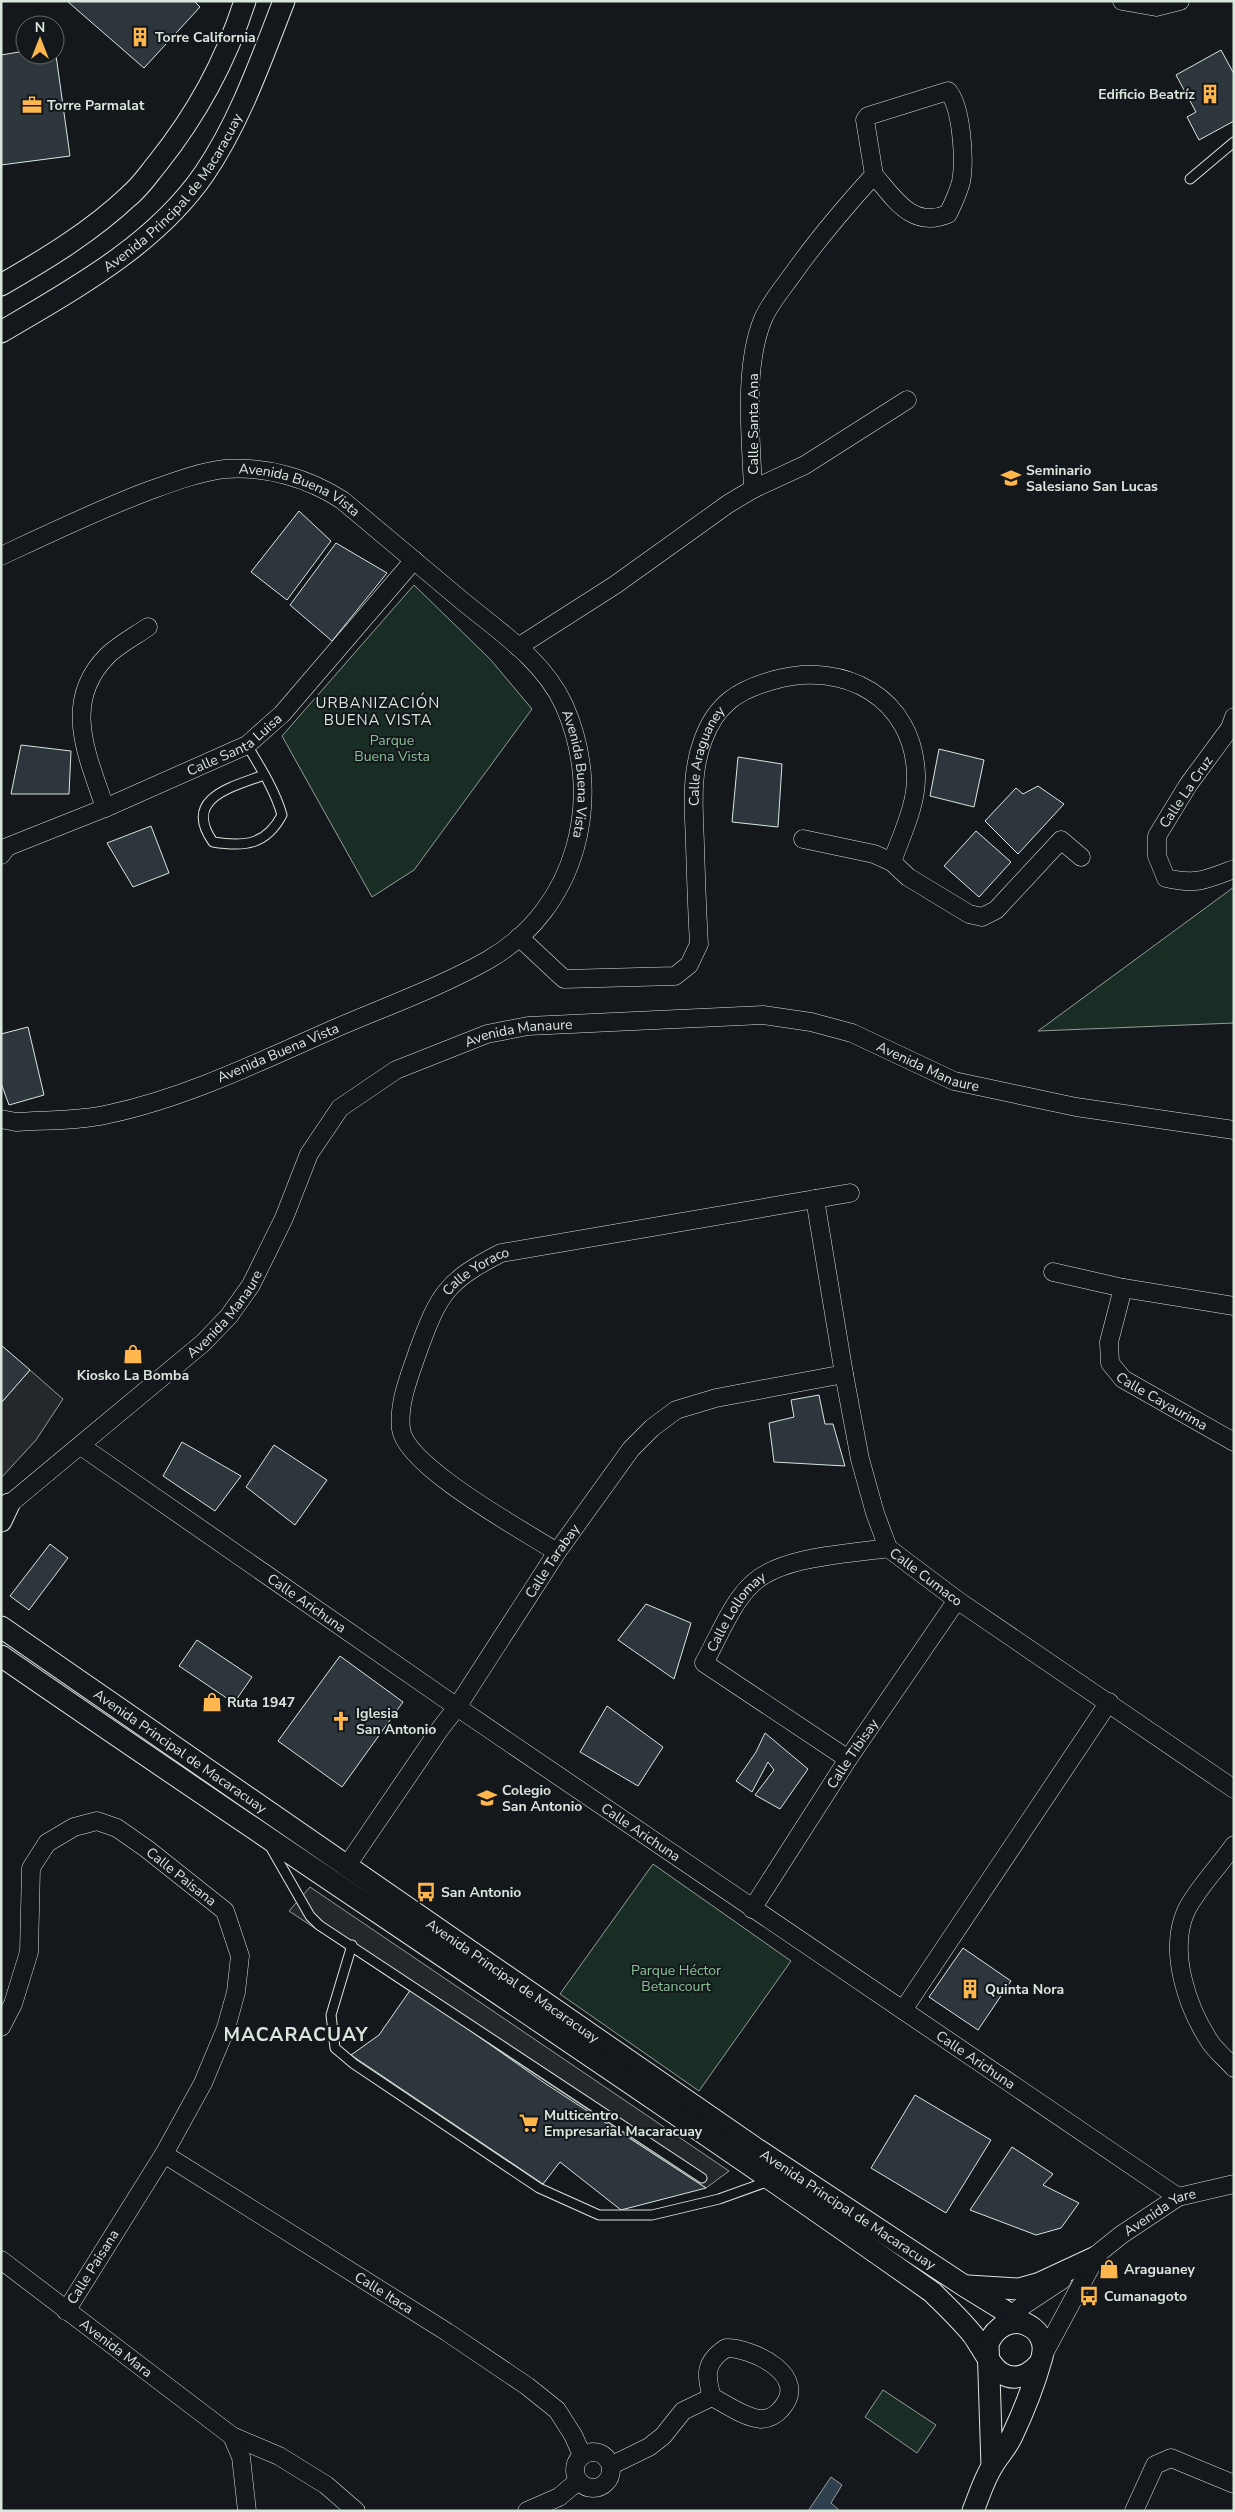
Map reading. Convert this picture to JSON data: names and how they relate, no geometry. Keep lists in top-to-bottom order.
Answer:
{
  "streets": {
    "street": [
      "Avenida Principal de Macaracuay",
      "Calle Santa Ana",
      "Avenida Buena Vista",
      "Calle Santa Luisa",
      "Calle Araguaney",
      "Calle La Cruz",
      "Avenida Manaure",
      "Calle Yoraco",
      "Calle Cayaurima",
      "Calle Tarabay",
      "Calle Cumaco",
      "Calle Arichuna",
      "Calle Lollomay",
      "Calle Tibisay",
      "Calle Paisana",
      "Avenida Yare",
      "Calle Itaca",
      "Avenida Mara"
    ]
  },
  "crossings": [
    ["Avenida Principal de Macaracuay", "Calle Tarabay"],
    ["Avenida Principal de Macaracuay", "Avenida Yare"],
    ["Calle Santa Ana", "Avenida Buena Vista"],
    ["Avenida Buena Vista", "Calle Santa Luisa"],
    ["Avenida Buena Vista", "Calle Araguaney"],
    ["Avenida Manaure", "Calle Arichuna"],
    ["Calle Yoraco", "Calle Tarabay"],
    ["Calle Yoraco", "Calle Cumaco"],
    ["Calle Tarabay", "Calle Cumaco"],
    ["Calle Tarabay", "Calle Arichuna"],
    ["Calle Cumaco", "Calle Lollomay"],
    ["Calle Cumaco", "Calle Tibisay"],
    ["Calle Arichuna", "Calle Tibisay"],
    ["Calle Arichuna", "Avenida Yare"],
    ["Calle Lollomay", "Calle Tibisay"],
    ["Calle Paisana", "Calle Itaca"],
    ["Calle Paisana", "Avenida Mara"]
  ],
  "districts": ["URBANIZACIÓN BUENA VISTA", "MACARACUAY"],
  "parks": ["Parque Buena Vista", "Parque Héctor Betancourt"],
  "places": {
    "building": ["Torre California", "Edificio Beatríz", "Quinta Nora"],
    "office": ["Torre Parmalat"],
    "school or university": ["Seminario Salesiano San Lucas", "Colegio San Antonio"],
    "shop": ["Kiosko La Bomba", "Ruta 1947", "Araguaney"],
    "church": ["Iglesia San Antonio"],
    "bus stop": ["San Antonio", "Cumanagoto"],
    "supermarket": ["Multicentro Empresarial Macaracuay"]
  },
  "north": "top"
}
